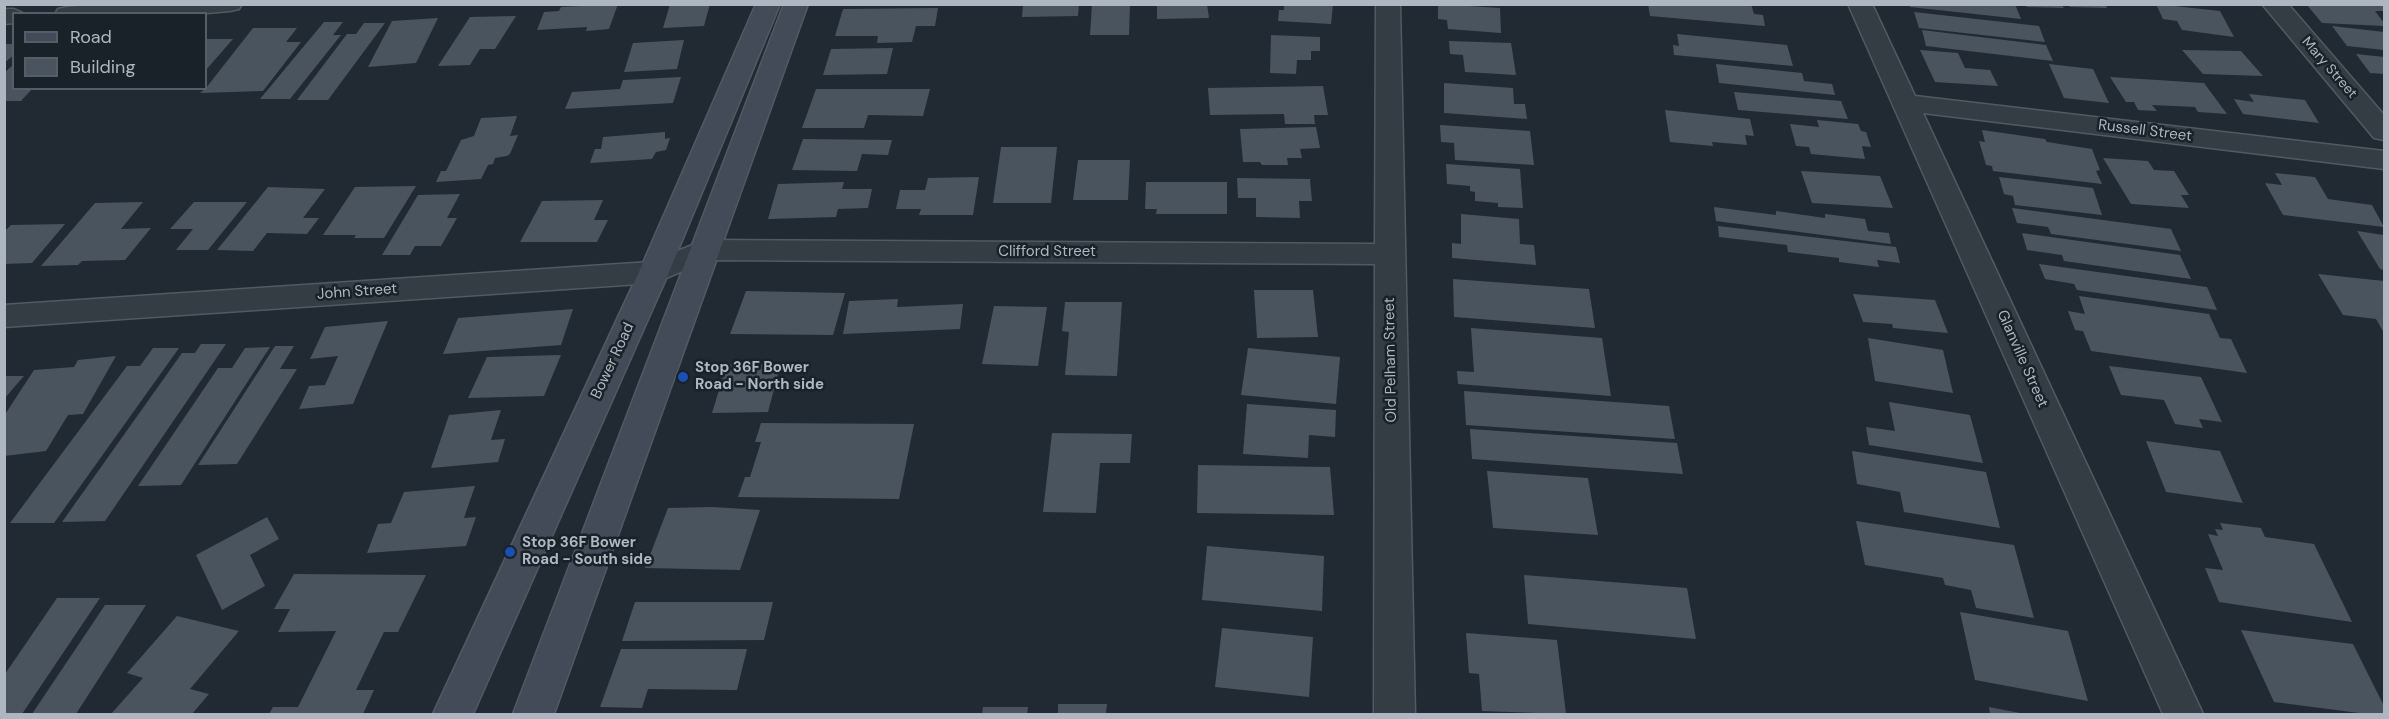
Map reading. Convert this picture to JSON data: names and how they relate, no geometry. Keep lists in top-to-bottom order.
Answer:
{
  "streets": {
    "main road": ["Bower Road"],
    "street": [
      "Mary Street",
      "Russell Street",
      "Clifford Street",
      "John Street",
      "Glanville Street",
      "Old Pelham Street"
    ]
  },
  "crossings": [
    ["Russell Street", "Glanville Street"],
    ["Clifford Street", "John Street"],
    ["Clifford Street", "Old Pelham Street"],
    ["John Street", "Bower Road"]
  ],
  "places": ["Stop 36F Bower Road - North side", "Stop 36F Bower Road - South side"],
  "legend": ["Road", "Building"]
}
